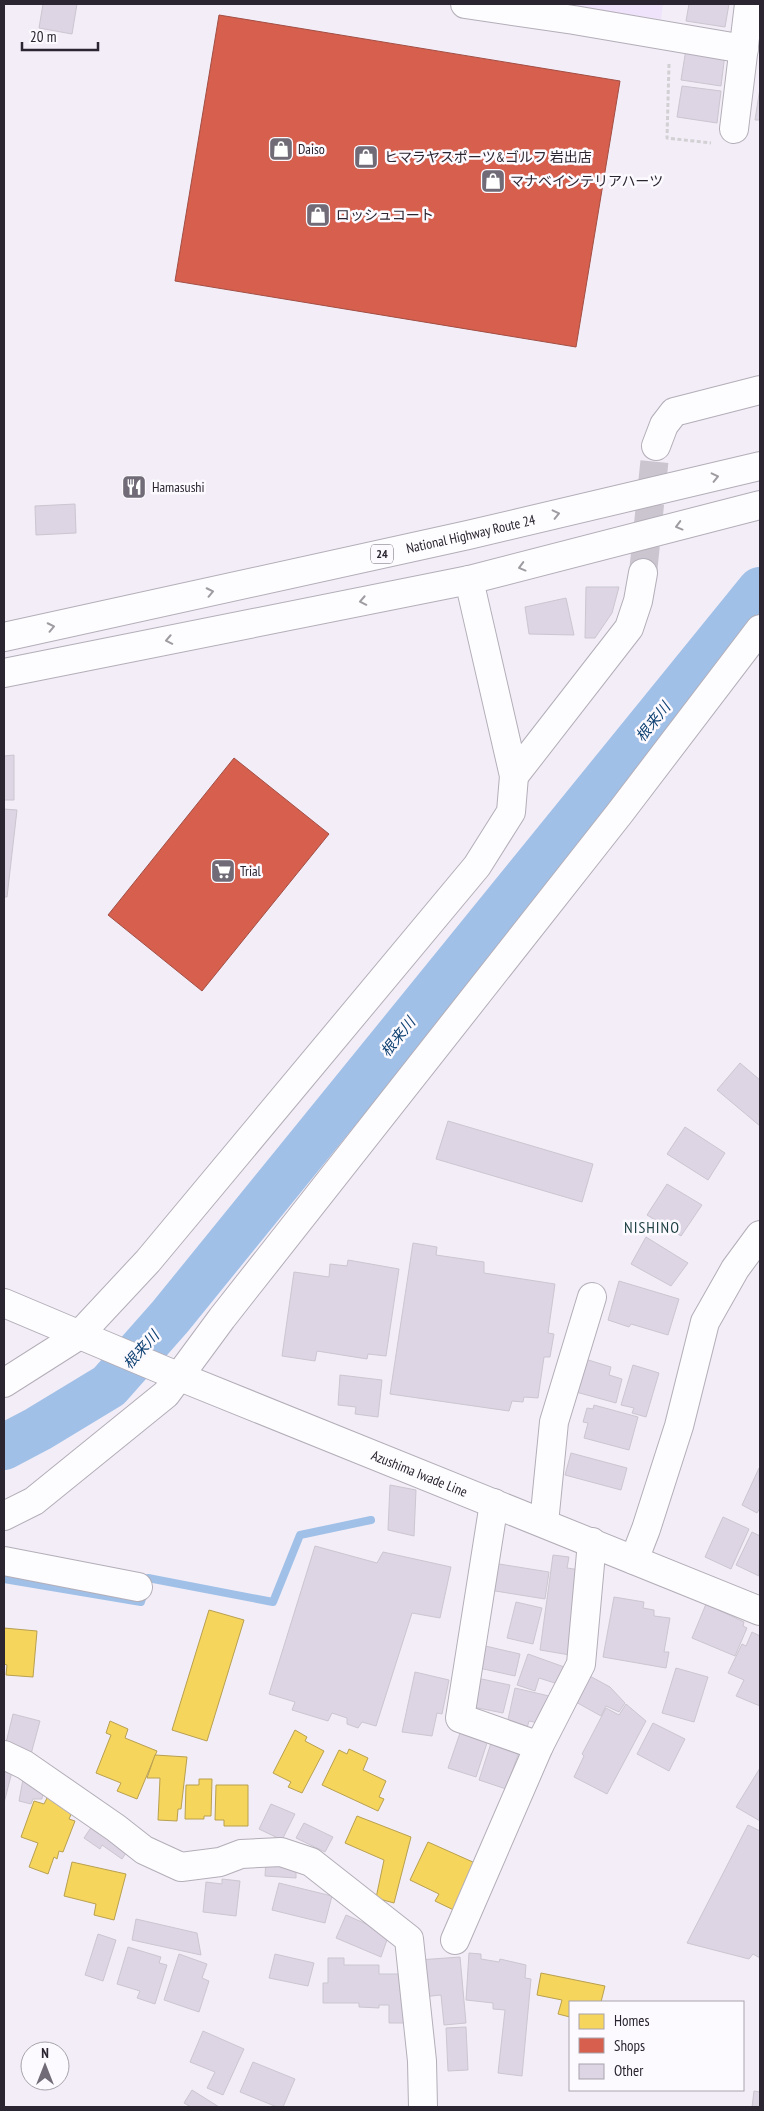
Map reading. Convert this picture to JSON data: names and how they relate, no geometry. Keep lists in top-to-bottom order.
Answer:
{
  "streets": {
    "main road": ["National Highway Route 24", "24", "Azushima Iwade Line"]
  },
  "districts": ["NISHINO"],
  "water": ["根来川"],
  "places": {
    "shop": [
      "Daiso",
      "ヒマラヤスポーツ&ゴルフ 岩出店",
      "マナベインテリアハーツ",
      "ロッシュコート"
    ],
    "restaurant": ["Hamasushi"],
    "supermarket": ["Trial"]
  },
  "legend": ["Homes", "Shops", "Other"],
  "scale_bar": "20 m",
  "north": "top"
}
